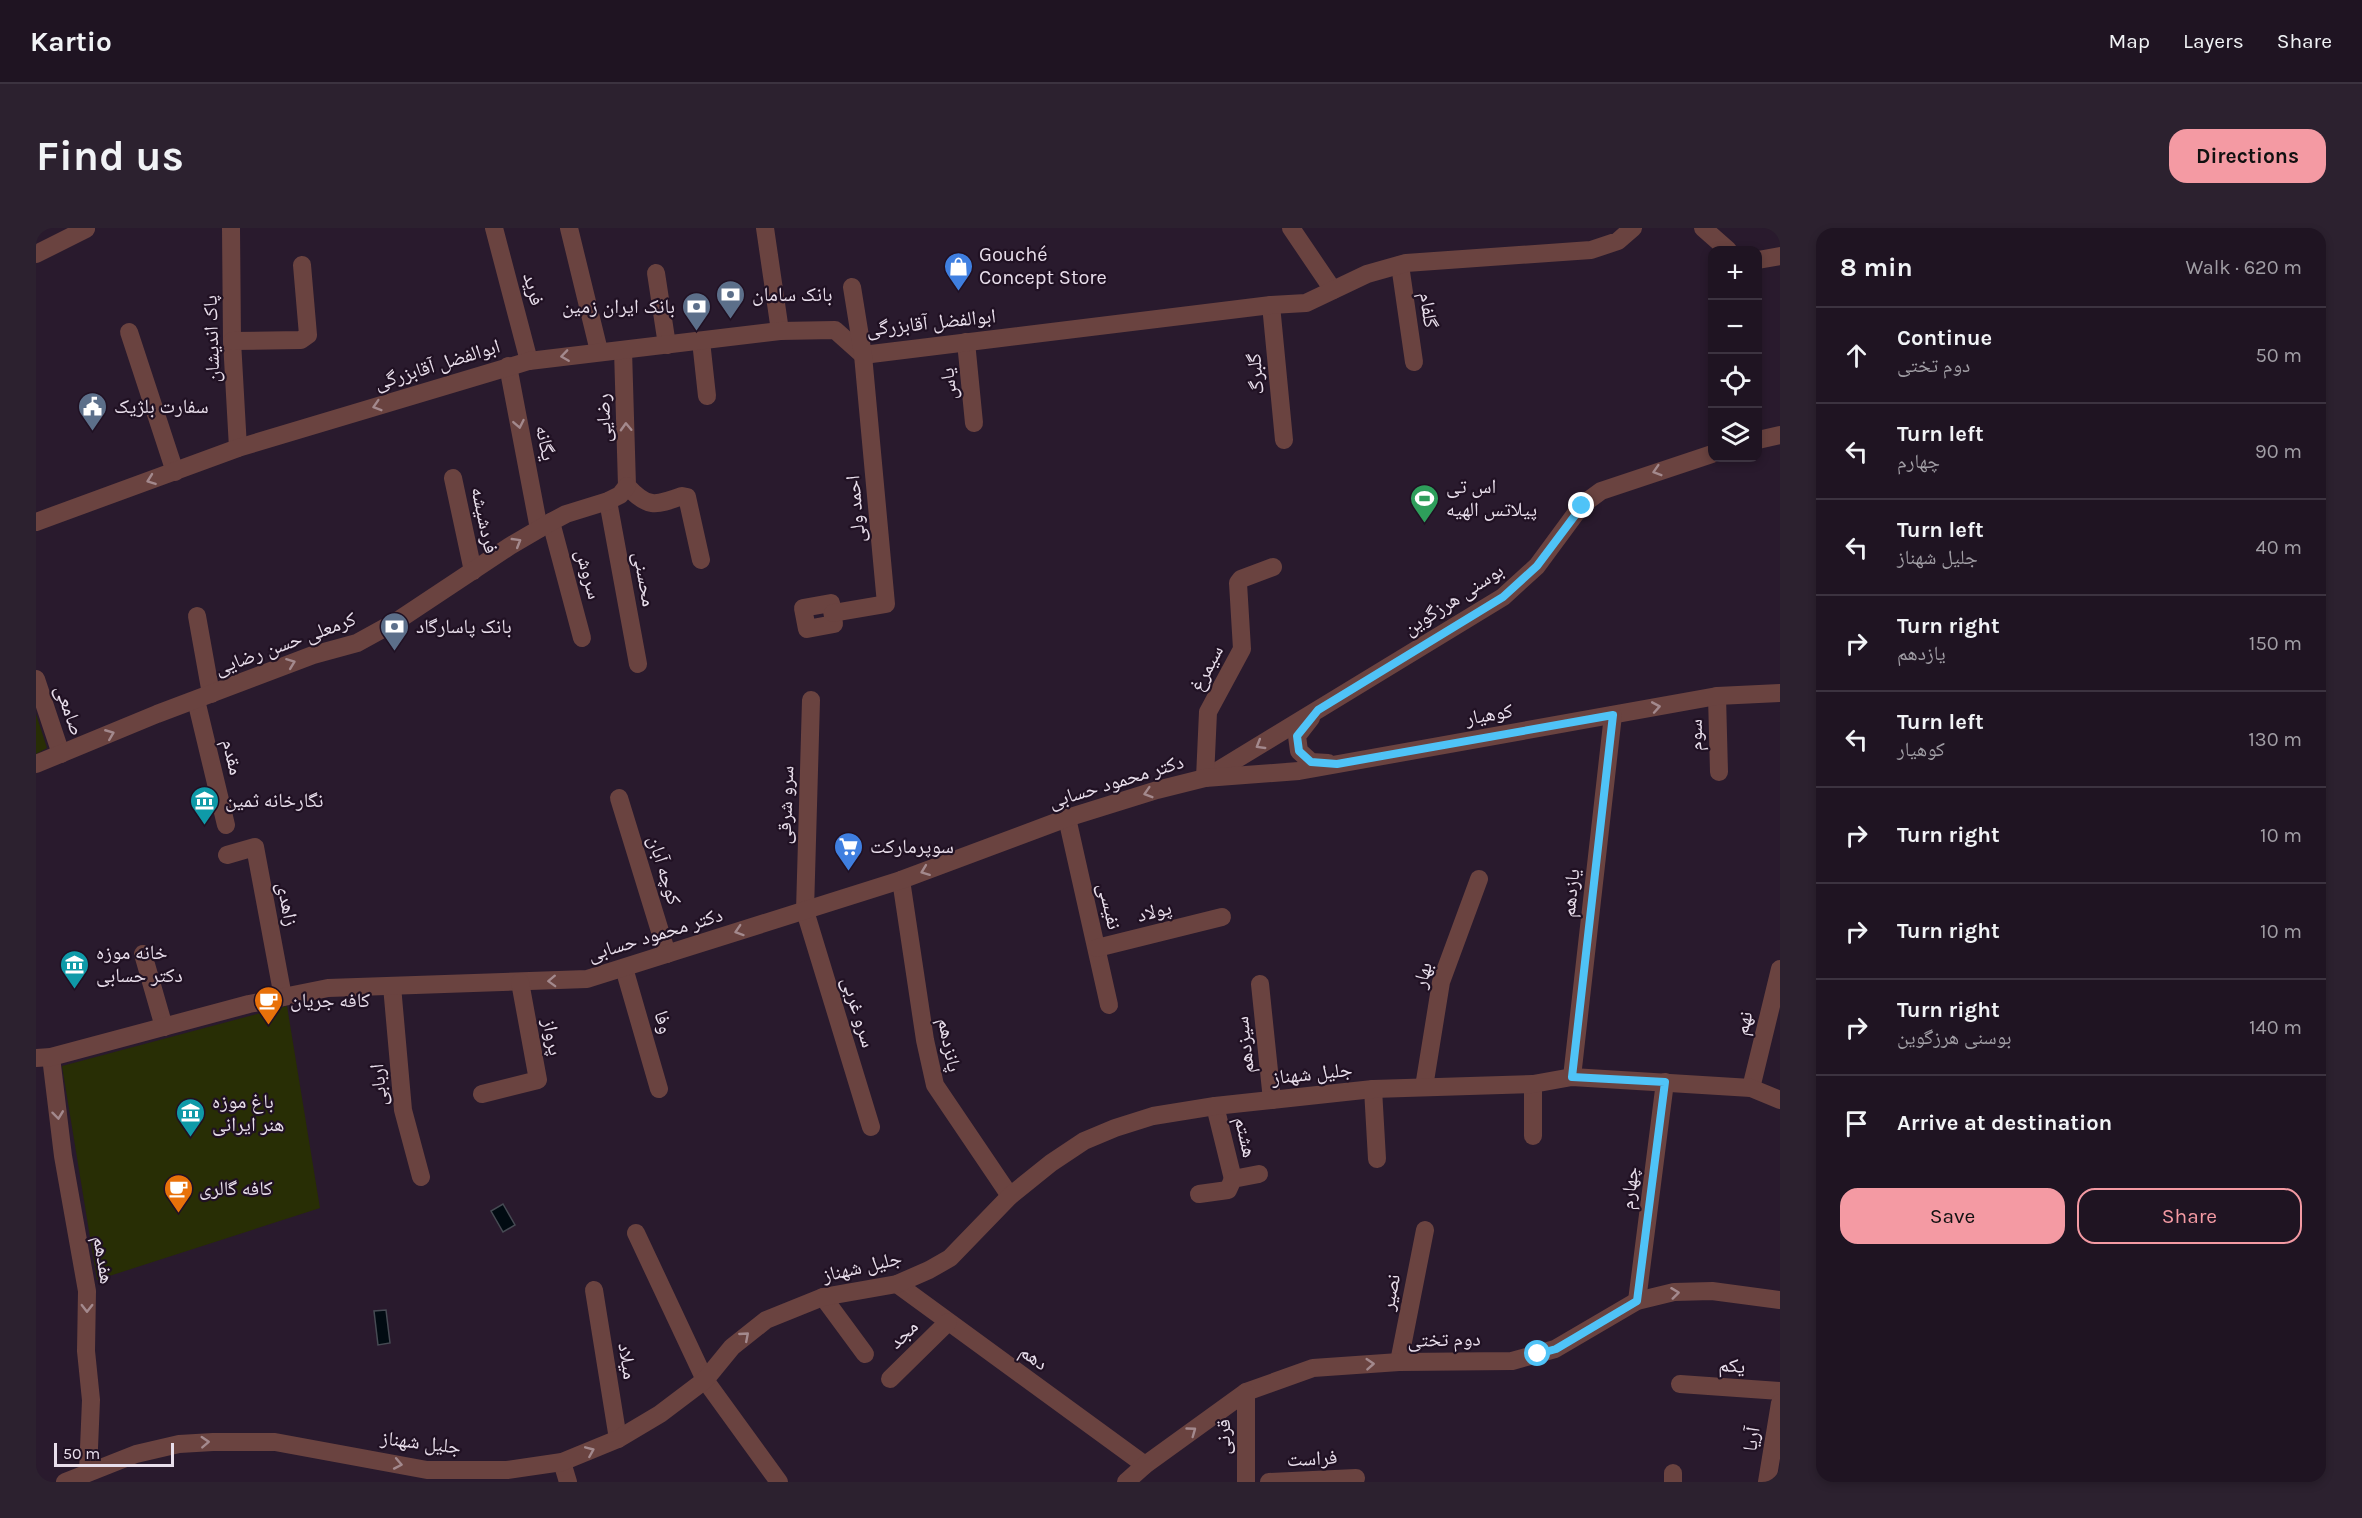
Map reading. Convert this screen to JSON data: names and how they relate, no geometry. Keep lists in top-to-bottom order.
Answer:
{
  "streets": {
    "street": [
      "فرید",
      "گلفام",
      "ابوالفضل آقابزرگی",
      "پاک اندیشان",
      "گلبرگ",
      "یاس",
      "رضایی",
      "یگانه",
      "احمد ولی",
      "فردشیشه",
      "سروش",
      "محسنی",
      "بوسنی هرزگوین",
      "کرمعلی حسن رضایی",
      "سیمرغ",
      "صامعی",
      "کوهیار",
      "سوم",
      "مقدم",
      "دکتر محمود حسابی",
      "سرو شرقی",
      "کوچه آبان",
      "یازدهم",
      "زاهدی",
      "نفیسی",
      "پولاد",
      "بهار",
      "سرو غربی",
      "وفا",
      "نهم",
      "پرواز",
      "پانزدهم",
      "سیزدهم",
      "جلیل شهناز",
      "اربابی",
      "هشتم",
      "چهارم",
      "هفدهم",
      "نصیر",
      "مجد",
      "دوم تختی",
      "دهم",
      "میلاد",
      "یکم",
      "قرنی",
      "آریا",
      "فراست"
    ]
  },
  "crossings": [
    ["فرید", "ابوالفضل آقابزرگی"],
    ["گلفام", "ابوالفضل آقابزرگی"],
    ["ابوالفضل آقابزرگی", "پاک اندیشان"],
    ["ابوالفضل آقابزرگی", "گلبرگ"],
    ["ابوالفضل آقابزرگی", "یاس"],
    ["ابوالفضل آقابزرگی", "رضایی"],
    ["ابوالفضل آقابزرگی", "یگانه"],
    ["ابوالفضل آقابزرگی", "احمد ولی"],
    ["رضایی", "کرمعلی حسن رضایی"],
    ["یگانه", "سروش"],
    ["یگانه", "کرمعلی حسن رضایی"],
    ["فردشیشه", "کرمعلی حسن رضایی"],
    ["سروش", "کرمعلی حسن رضایی"],
    ["محسنی", "کرمعلی حسن رضایی"],
    ["بوسنی هرزگوین", "سیمرغ"],
    ["بوسنی هرزگوین", "کوهیار"],
    ["بوسنی هرزگوین", "دکتر محمود حسابی"],
    ["کرمعلی حسن رضایی", "صامعی"],
    ["کرمعلی حسن رضایی", "مقدم"],
    ["سیمرغ", "کوهیار"],
    ["سیمرغ", "دکتر محمود حسابی"],
    ["کوهیار", "سوم"],
    ["کوهیار", "دکتر محمود حسابی"],
    ["کوهیار", "یازدهم"],
    ["دکتر محمود حسابی", "سرو شرقی"],
    ["دکتر محمود حسابی", "کوچه آبان"],
    ["دکتر محمود حسابی", "زاهدی"],
    ["دکتر محمود حسابی", "نفیسی"],
    ["دکتر محمود حسابی", "سرو غربی"],
    ["دکتر محمود حسابی", "وفا"],
    ["دکتر محمود حسابی", "پرواز"],
    ["دکتر محمود حسابی", "پانزدهم"],
    ["دکتر محمود حسابی", "اربابی"],
    ["دکتر محمود حسابی", "هفدهم"],
    ["سرو شرقی", "سرو غربی"],
    ["یازدهم", "جلیل شهناز"],
    ["نفیسی", "پولاد"],
    ["بهار", "جلیل شهناز"],
    ["نهم", "جلیل شهناز"],
    ["پانزدهم", "جلیل شهناز"],
    ["سیزدهم", "جلیل شهناز"],
    ["جلیل شهناز", "هشتم"],
    ["جلیل شهناز", "چهارم"],
    ["جلیل شهناز", "هفدهم"],
    ["جلیل شهناز", "دهم"],
    ["جلیل شهناز", "میلاد"],
    ["چهارم", "دوم تختی"],
    ["نصیر", "دوم تختی"],
    ["مجد", "دهم"],
    ["دوم تختی", "دهم"],
    ["دوم تختی", "قرنی"]
  ],
  "one_way": [
    "یگانه",
    "بوسنی هرزگوین",
    "کرمعلی حسن رضایی",
    "دکتر محمود حسابی",
    "هفدهم",
    "دوم تختی"
  ],
  "places": {
    "shop": ["Gouché Concept Store"],
    "bank": ["بانک سامان", "بانک ایران زمین", "بانک پاسارگاد"],
    "public building": ["سفارت بلژیک"],
    "sports": ["اس تی پیلاتس الهیه"],
    "museum": ["نگارخانه ثمین", "خانه موزه دکتر حسابی", "باغ موزه هنر ایرانی"],
    "supermarket": ["سوپرمارکت"],
    "cafe": ["کافه جریان", "کافه گالری"]
  },
  "scale_bar": "50 m",
  "page": {
    "header": "Kartio",
    "nav": ["Map", "Layers", "Share"],
    "buttons": [
      "Directions",
      ["Save", "Share"]
    ],
    "title": "Find us",
    "heading": ["8 min", "Walk · 620 m"],
    "map_buttons": ["+", "−"],
    "list": [
      ["Continue", "دوم تختی", "50 m"],
      ["Turn left", "چهارم", "90 m"],
      ["Turn left", "جلیل شهناز", "40 m"],
      ["Turn right", "یازدهم", "150 m"],
      ["Turn left", "کوهیار", "130 m"],
      ["Turn right", "10 m"],
      ["Turn right", "10 m"],
      ["Turn right", "بوسنی هرزگوین", "140 m"],
      "Arrive at destination"
    ],
    "scale": "50 m"
  }
}
